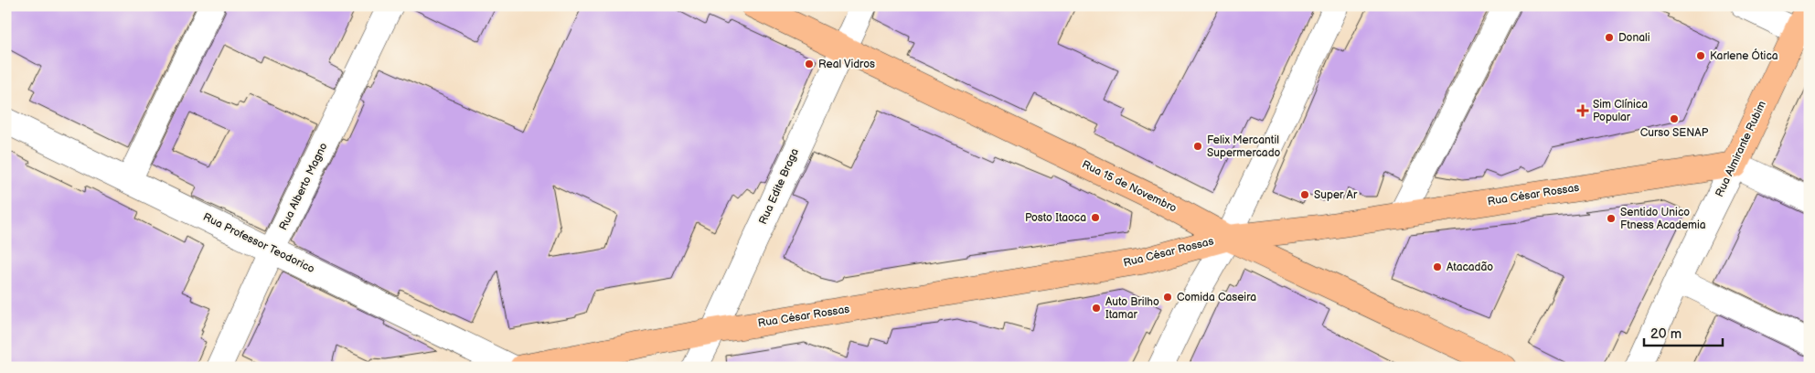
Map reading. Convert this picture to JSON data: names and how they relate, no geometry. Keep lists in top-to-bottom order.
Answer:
{
  "streets": {
    "main road": ["Rua Almirante Rubim", "Rua 15 de Novembro", "Rua César Rossas"],
    "street": ["Rua Alberto Magno", "Rua Edite Braga", "Rua Professor Teodorico"]
  },
  "crossings": [
    ["Rua Almirante Rubim", "Rua César Rossas"],
    ["Rua Alberto Magno", "Rua Professor Teodorico"],
    ["Rua Edite Braga", "Rua 15 de Novembro"],
    ["Rua Edite Braga", "Rua César Rossas"],
    ["Rua 15 de Novembro", "Rua César Rossas"]
  ],
  "places": {
    "other": [
      "Donali",
      "Karlene Ótica",
      "Real Vidros",
      "Curso SENAP",
      "Felix Mercantil Supermercado",
      "Super Ar",
      "Posto Itaoca",
      "Sentido Unico Ftness Academia",
      "Atacadão",
      "Comida Caseira",
      "Auto Brilho Itamar"
    ],
    "health": ["Sim Clínica Popular"]
  },
  "scale_bar": "20 m"
}
